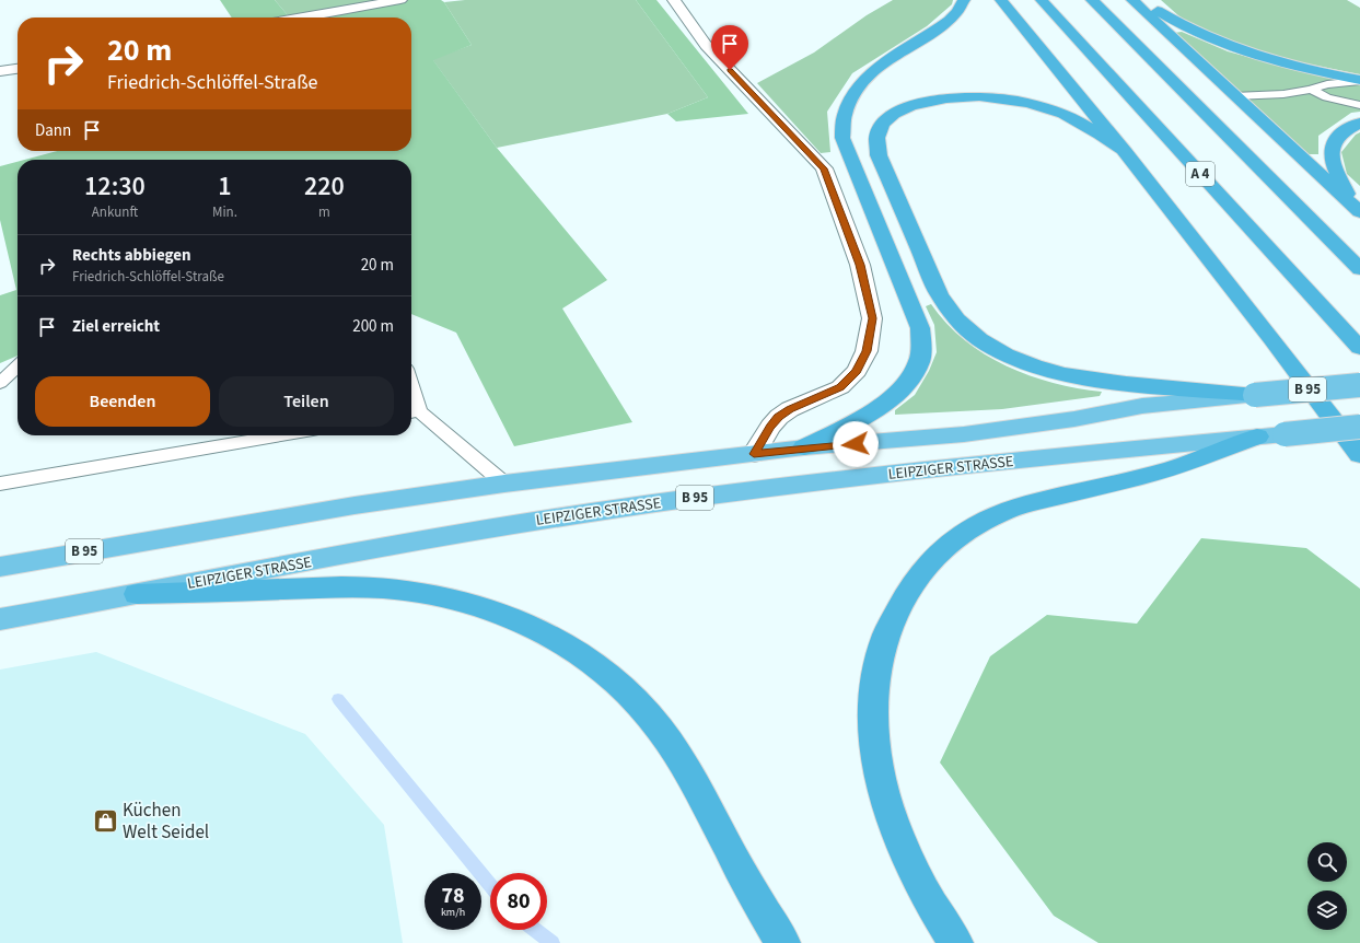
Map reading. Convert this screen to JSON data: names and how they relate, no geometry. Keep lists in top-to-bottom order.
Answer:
{
  "streets": {
    "highway": ["A 4", "B 95", "LEIPZIGER STRASSE"]
  },
  "places": {
    "shop": ["Küchen Welt Seidel"]
  },
  "page": {
    "turn": ["20 m", "Friedrich-Schlöffel-Straße"],
    "then": "Dann",
    "eta": [
      "12:30",
      "Ankunft",
      "1",
      "Min.",
      "220",
      "m"
    ],
    "list": [
      {
        "name": "Rechts abbiegen",
        "note": "Friedrich-Schlöffel-Straße",
        "value": "20 m"
      },
      {
        "name": "Ziel erreicht",
        "value": "200 m"
      }
    ],
    "buttons": ["Beenden", "Teilen"],
    "speed": "78 km/h",
    "limit": "80"
  }
}
